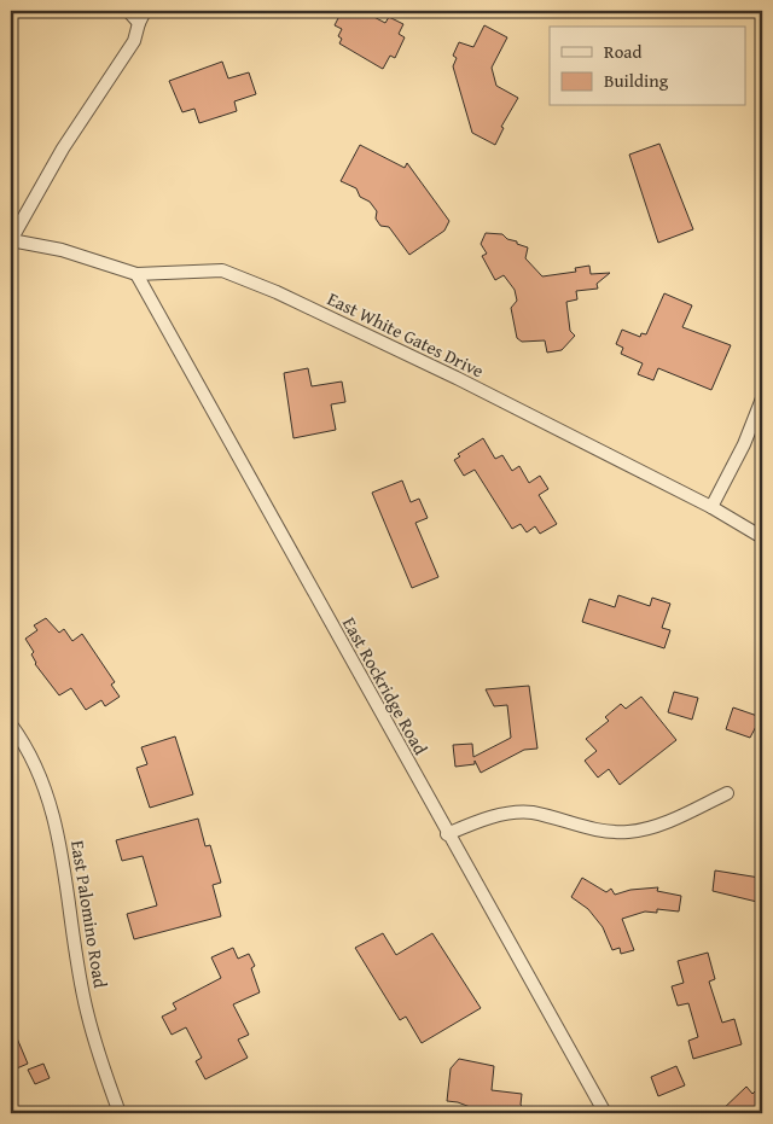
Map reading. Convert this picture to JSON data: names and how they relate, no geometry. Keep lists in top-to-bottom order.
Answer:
{
  "streets": {
    "street": ["East White Gates Drive", "East Rockridge Road", "East Palomino Road"]
  },
  "crossings": [
    ["East White Gates Drive", "East Rockridge Road"]
  ],
  "legend": ["Road", "Building"]
}
